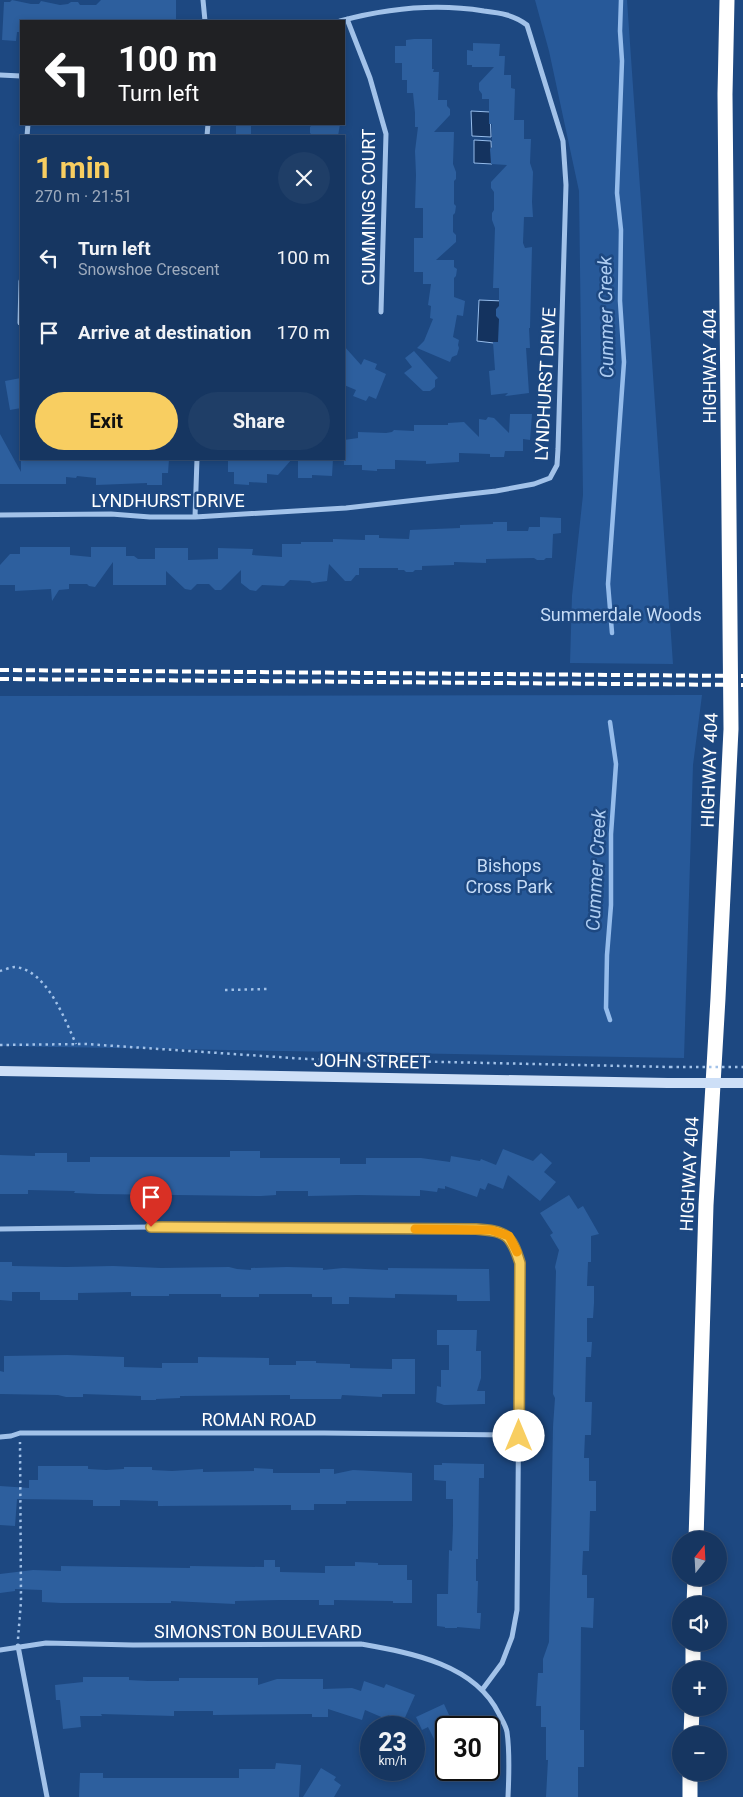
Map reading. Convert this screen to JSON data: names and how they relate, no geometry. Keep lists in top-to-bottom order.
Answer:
{
  "streets": {
    "highway": ["HIGHWAY 404"],
    "main road": ["JOHN STREET"],
    "street": [
      "CUMMINGS COURT",
      "LYNDHURST DRIVE",
      "ROMAN ROAD",
      "SIMONSTON BOULEVARD"
    ]
  },
  "crossings": [
    ["CUMMINGS COURT", "LYNDHURST DRIVE"]
  ],
  "water": ["Cummer Creek"],
  "parks": ["Summerdale Woods", "Bishops Cross Park"],
  "north": "top",
  "page": {
    "turn": ["100 m", "Turn left"],
    "heading": ["1 min", "270 m · 21:51"],
    "list": [
      {
        "name": "Turn left",
        "note": "Snowshoe Crescent",
        "value": "100 m"
      },
      {
        "name": "Arrive at destination",
        "value": "170 m"
      }
    ],
    "buttons": ["Exit", "Share"],
    "map_buttons": ["+", "−"],
    "speed": "23 km/h",
    "limit": "30"
  }
}
